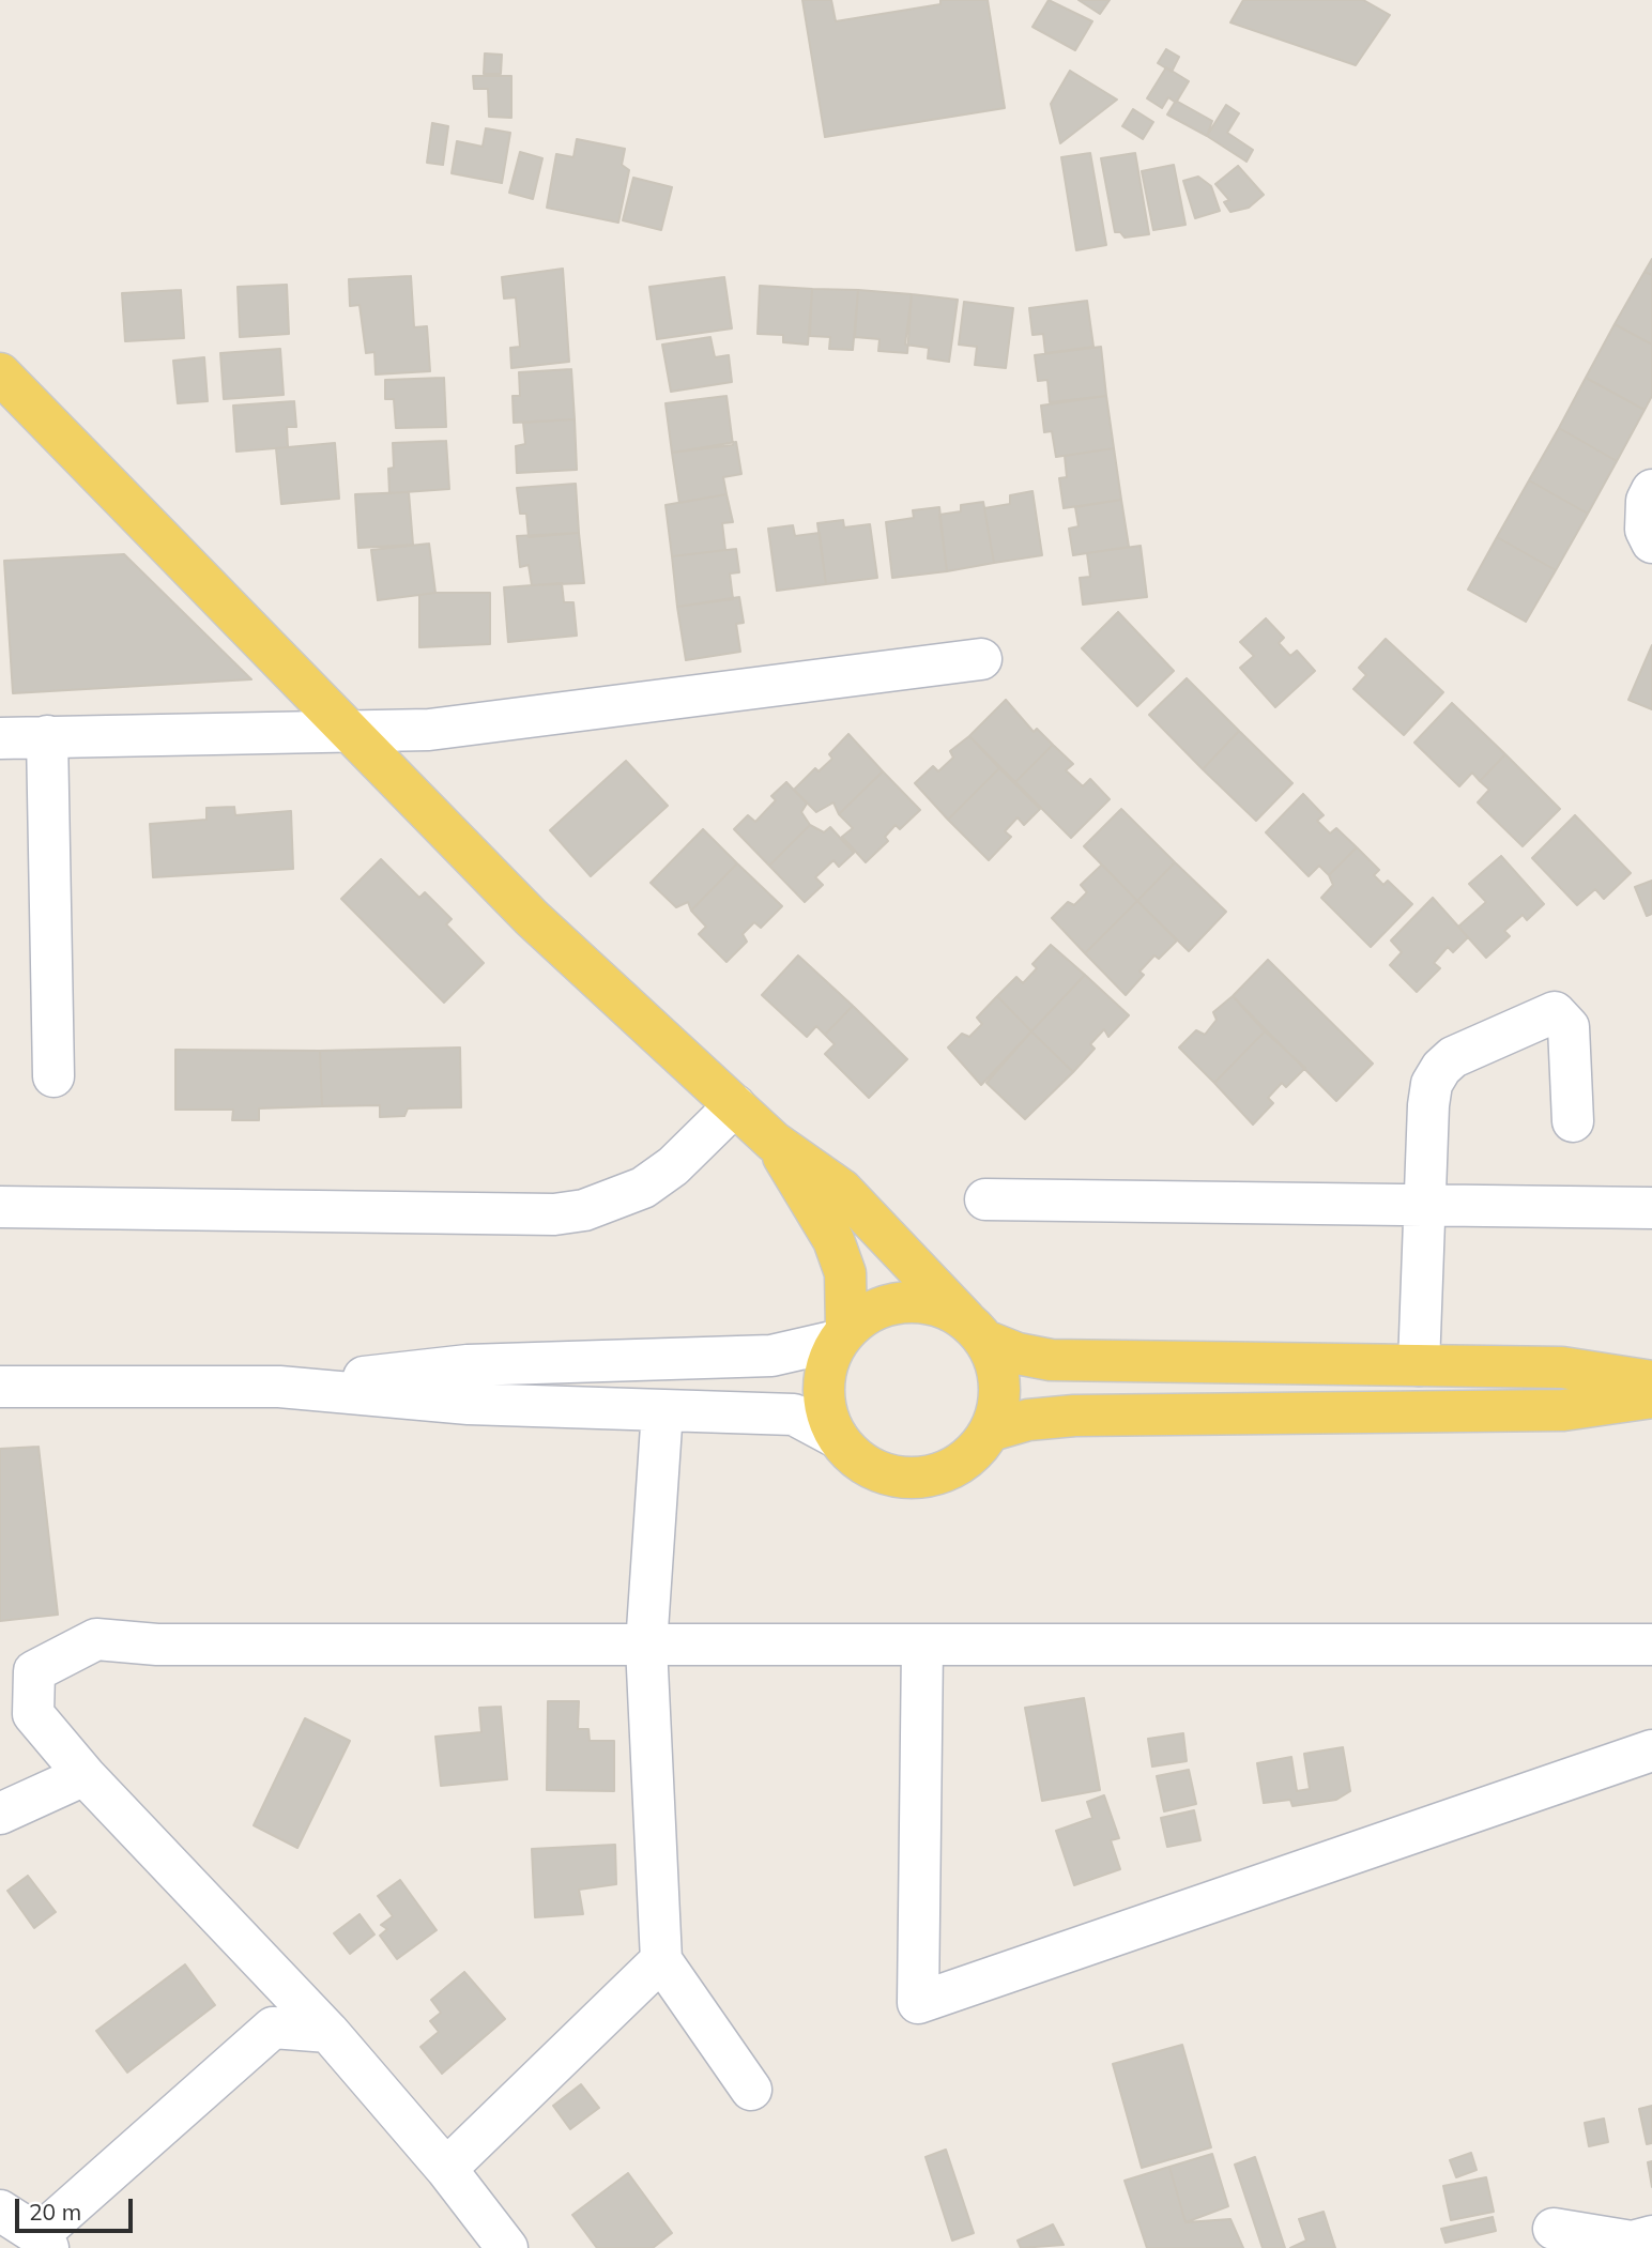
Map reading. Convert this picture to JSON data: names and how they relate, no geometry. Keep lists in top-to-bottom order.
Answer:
{
  "scale_bar": "20 m"
}
